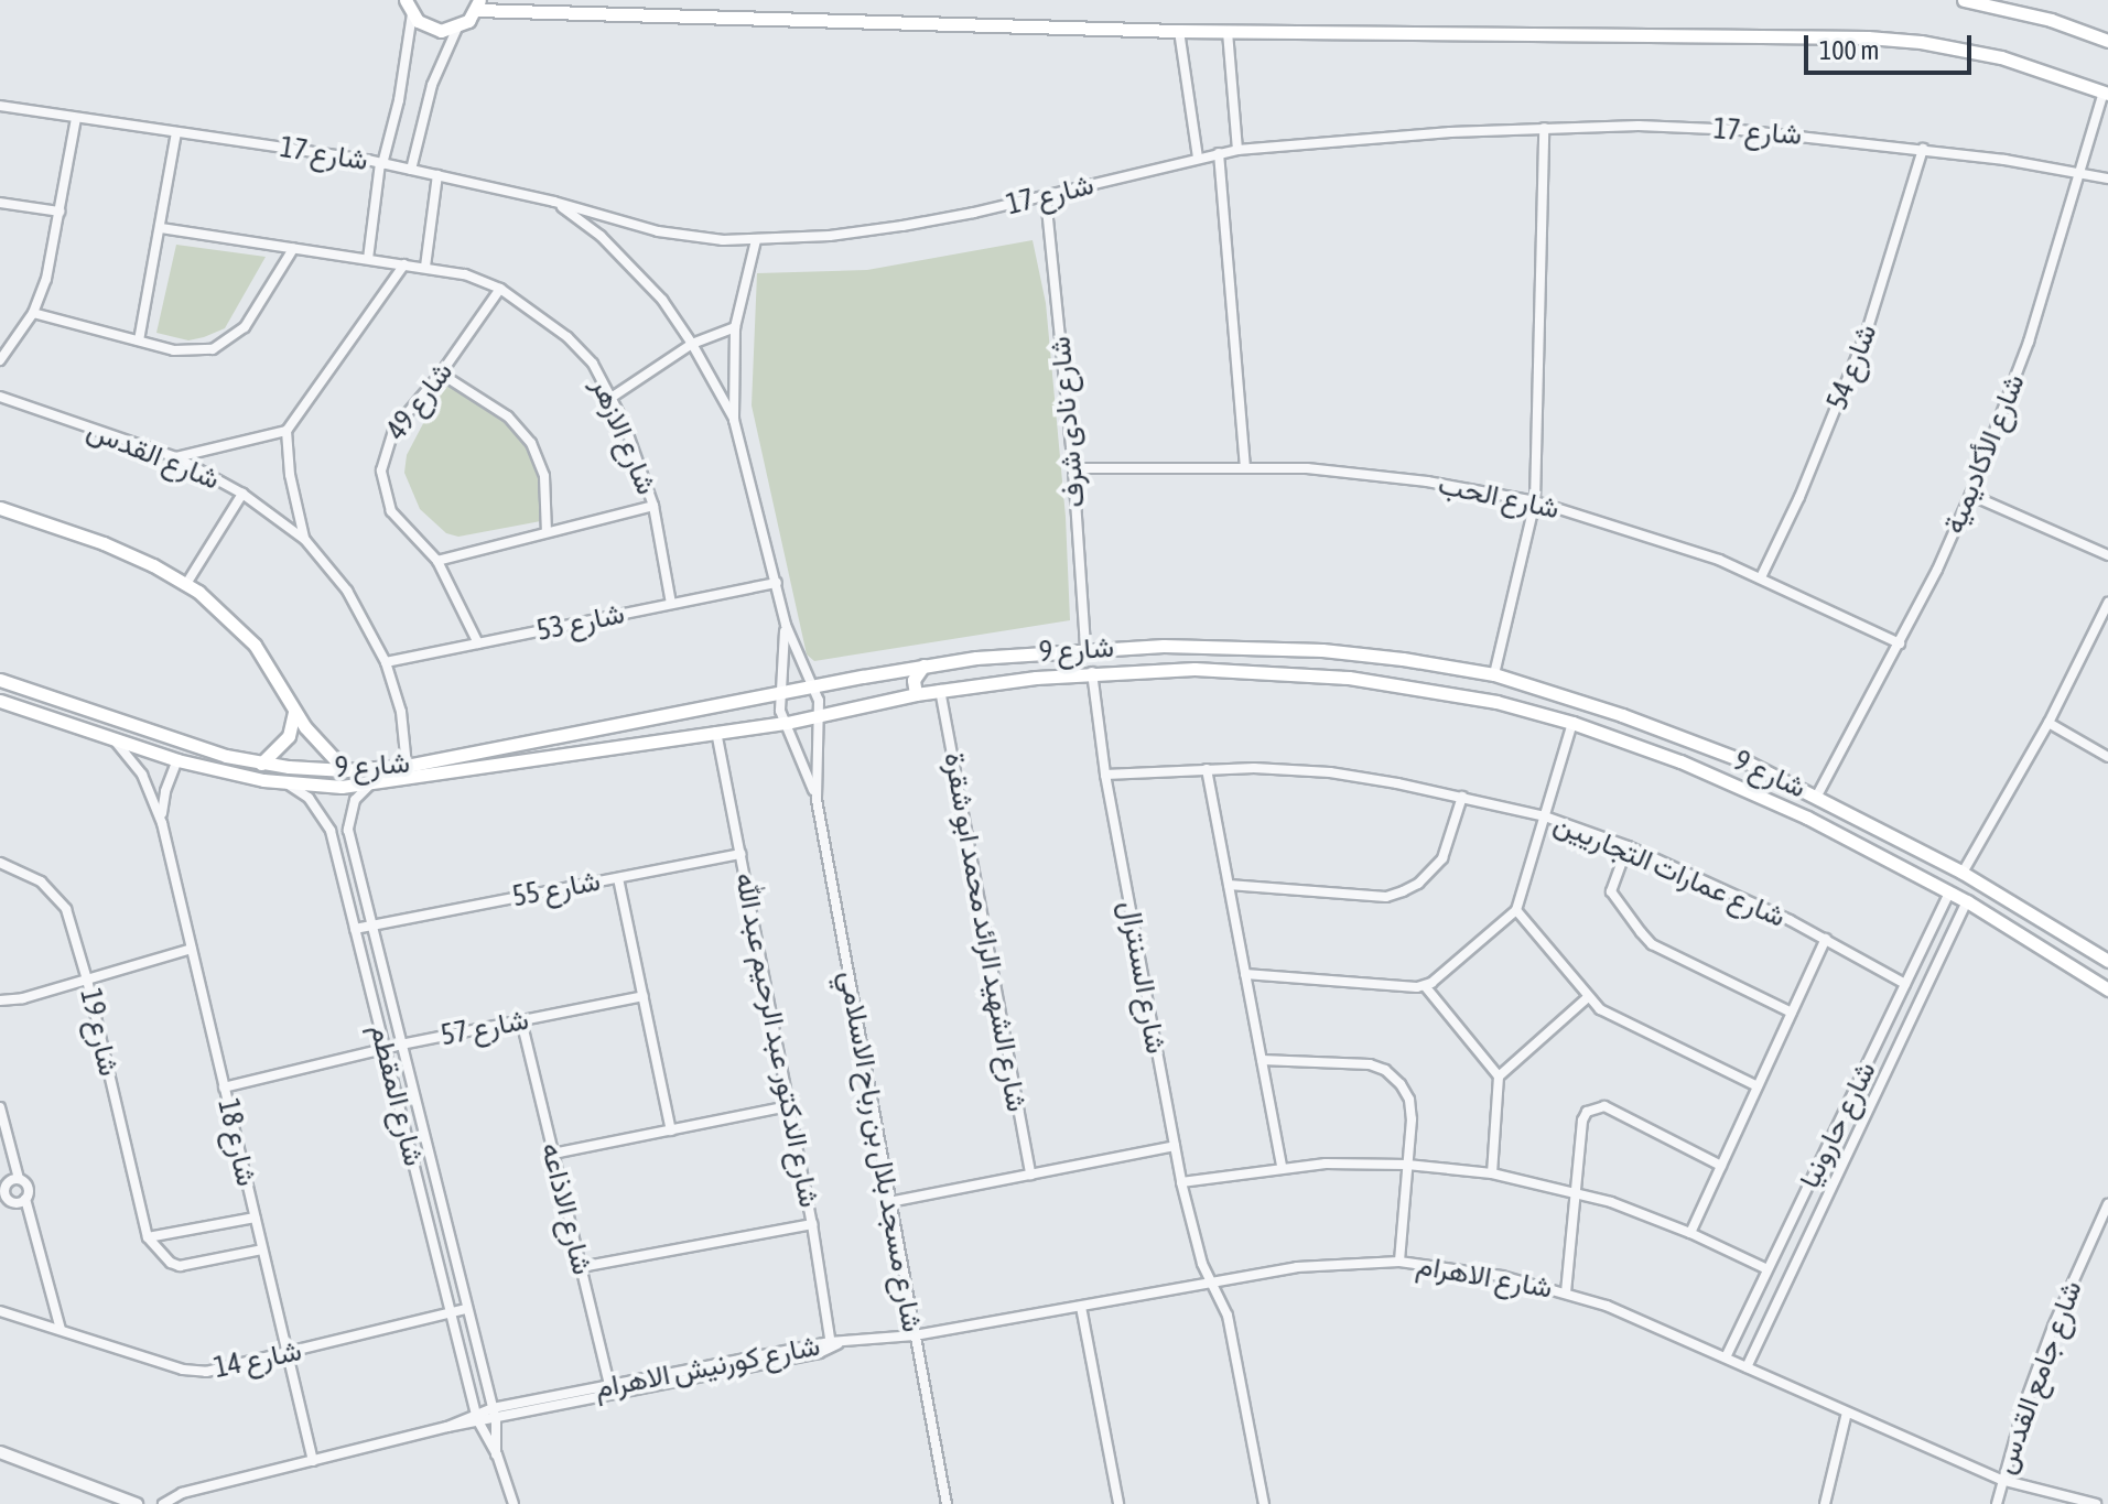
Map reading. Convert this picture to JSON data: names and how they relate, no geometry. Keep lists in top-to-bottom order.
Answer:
{
  "streets": {
    "main road": ["شارع 9"],
    "street": [
      "شارع 17",
      "شارع 54",
      "شارع 49",
      "شارع نادى شرف",
      "شارع الازهر",
      "شارع الأكاديمية",
      "شارع القدس",
      "شارع الحب",
      "شارع 53",
      "شارع عمارات التجاريين",
      "شارع 55",
      "شارع الشهيد الرائد محمد ابو شقرة",
      "شارع السنترال",
      "شارع 57",
      "شارع 19",
      "شارع الدكتور عبد الرحيم عبد الله",
      "شارع المقطم",
      "شارع حارونيا",
      "شارع 18",
      "شارع مسجد بلال بن رباح الاسلامي",
      "شارع الاذاعه",
      "شارع الاهرام",
      "شارع 14",
      "شارع كورنيش الاهرام",
      "شارع جامع القدس"
    ]
  },
  "crossings": [
    ["شارع 17", "شارع 54"],
    ["شارع 17", "شارع نادى شرف"],
    ["شارع 17", "شارع الأكاديمية"],
    ["شارع 54", "شارع الحب"],
    ["شارع 49", "شارع الازهر"],
    ["شارع 49", "شارع 53"],
    ["شارع نادى شرف", "شارع الحب"],
    ["شارع نادى شرف", "شارع 9"],
    ["شارع الازهر", "شارع 53"],
    ["شارع الأكاديمية", "شارع الحب"],
    ["شارع الأكاديمية", "شارع 9"],
    ["شارع القدس", "شارع 53"],
    ["شارع القدس", "شارع 9"],
    ["شارع 9", "شارع الشهيد الرائد محمد ابو شقرة"],
    ["شارع 9", "شارع السنترال"],
    ["شارع 9", "شارع الدكتور عبد الرحيم عبد الله"],
    ["شارع 9", "شارع المقطم"],
    ["شارع 9", "شارع حارونيا"],
    ["شارع 9", "شارع 18"],
    ["شارع 9", "شارع مسجد بلال بن رباح الاسلامي"],
    ["شارع عمارات التجاريين", "شارع السنترال"],
    ["شارع عمارات التجاريين", "شارع حارونيا"],
    ["شارع 55", "شارع الدكتور عبد الرحيم عبد الله"],
    ["شارع 55", "شارع المقطم"],
    ["شارع السنترال", "شارع الاهرام"],
    ["شارع 57", "شارع المقطم"],
    ["شارع 57", "شارع 18"],
    ["شارع 57", "شارع الاذاعه"],
    ["شارع الدكتور عبد الرحيم عبد الله", "شارع الاهرام"],
    ["شارع الدكتور عبد الرحيم عبد الله", "شارع كورنيش الاهرام"],
    ["شارع المقطم", "شارع 14"],
    ["شارع المقطم", "شارع كورنيش الاهرام"],
    ["شارع حارونيا", "شارع الاهرام"],
    ["شارع 18", "شارع 14"],
    ["شارع مسجد بلال بن رباح الاسلامي", "شارع الاهرام"],
    ["شارع الاذاعه", "شارع كورنيش الاهرام"],
    ["شارع الاهرام", "شارع كورنيش الاهرام"],
    ["شارع الاهرام", "شارع جامع القدس"]
  ],
  "scale_bar": "100 m"
}
